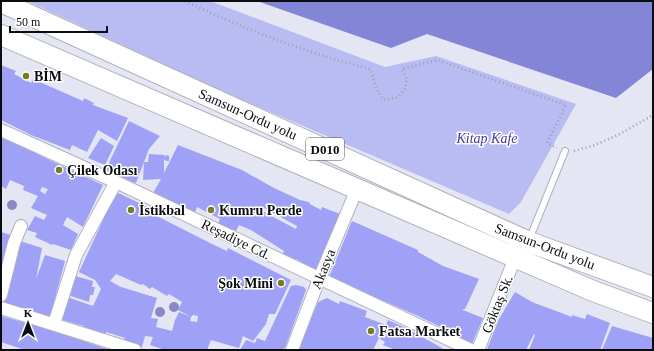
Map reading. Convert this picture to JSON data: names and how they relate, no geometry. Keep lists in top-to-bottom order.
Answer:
{
  "streets": {
    "highway": ["Samsun-Ordu yolu", "D010"],
    "street": ["Reşadiye Cd.", "Akasya", "Göktaş Sk."]
  },
  "crossings": [
    ["Samsun-Ordu yolu", "Akasya"],
    ["Samsun-Ordu yolu", "Göktaş Sk."],
    ["Reşadiye Cd.", "Akasya"]
  ],
  "parks": ["Kitap Kafe"],
  "places": [
    "BİM",
    "Çilek Odası",
    "İstikbal",
    "Kumru Perde",
    "Şok Mini",
    "Fatsa Market"
  ],
  "scale_bar": "50 m",
  "north": "top"
}
